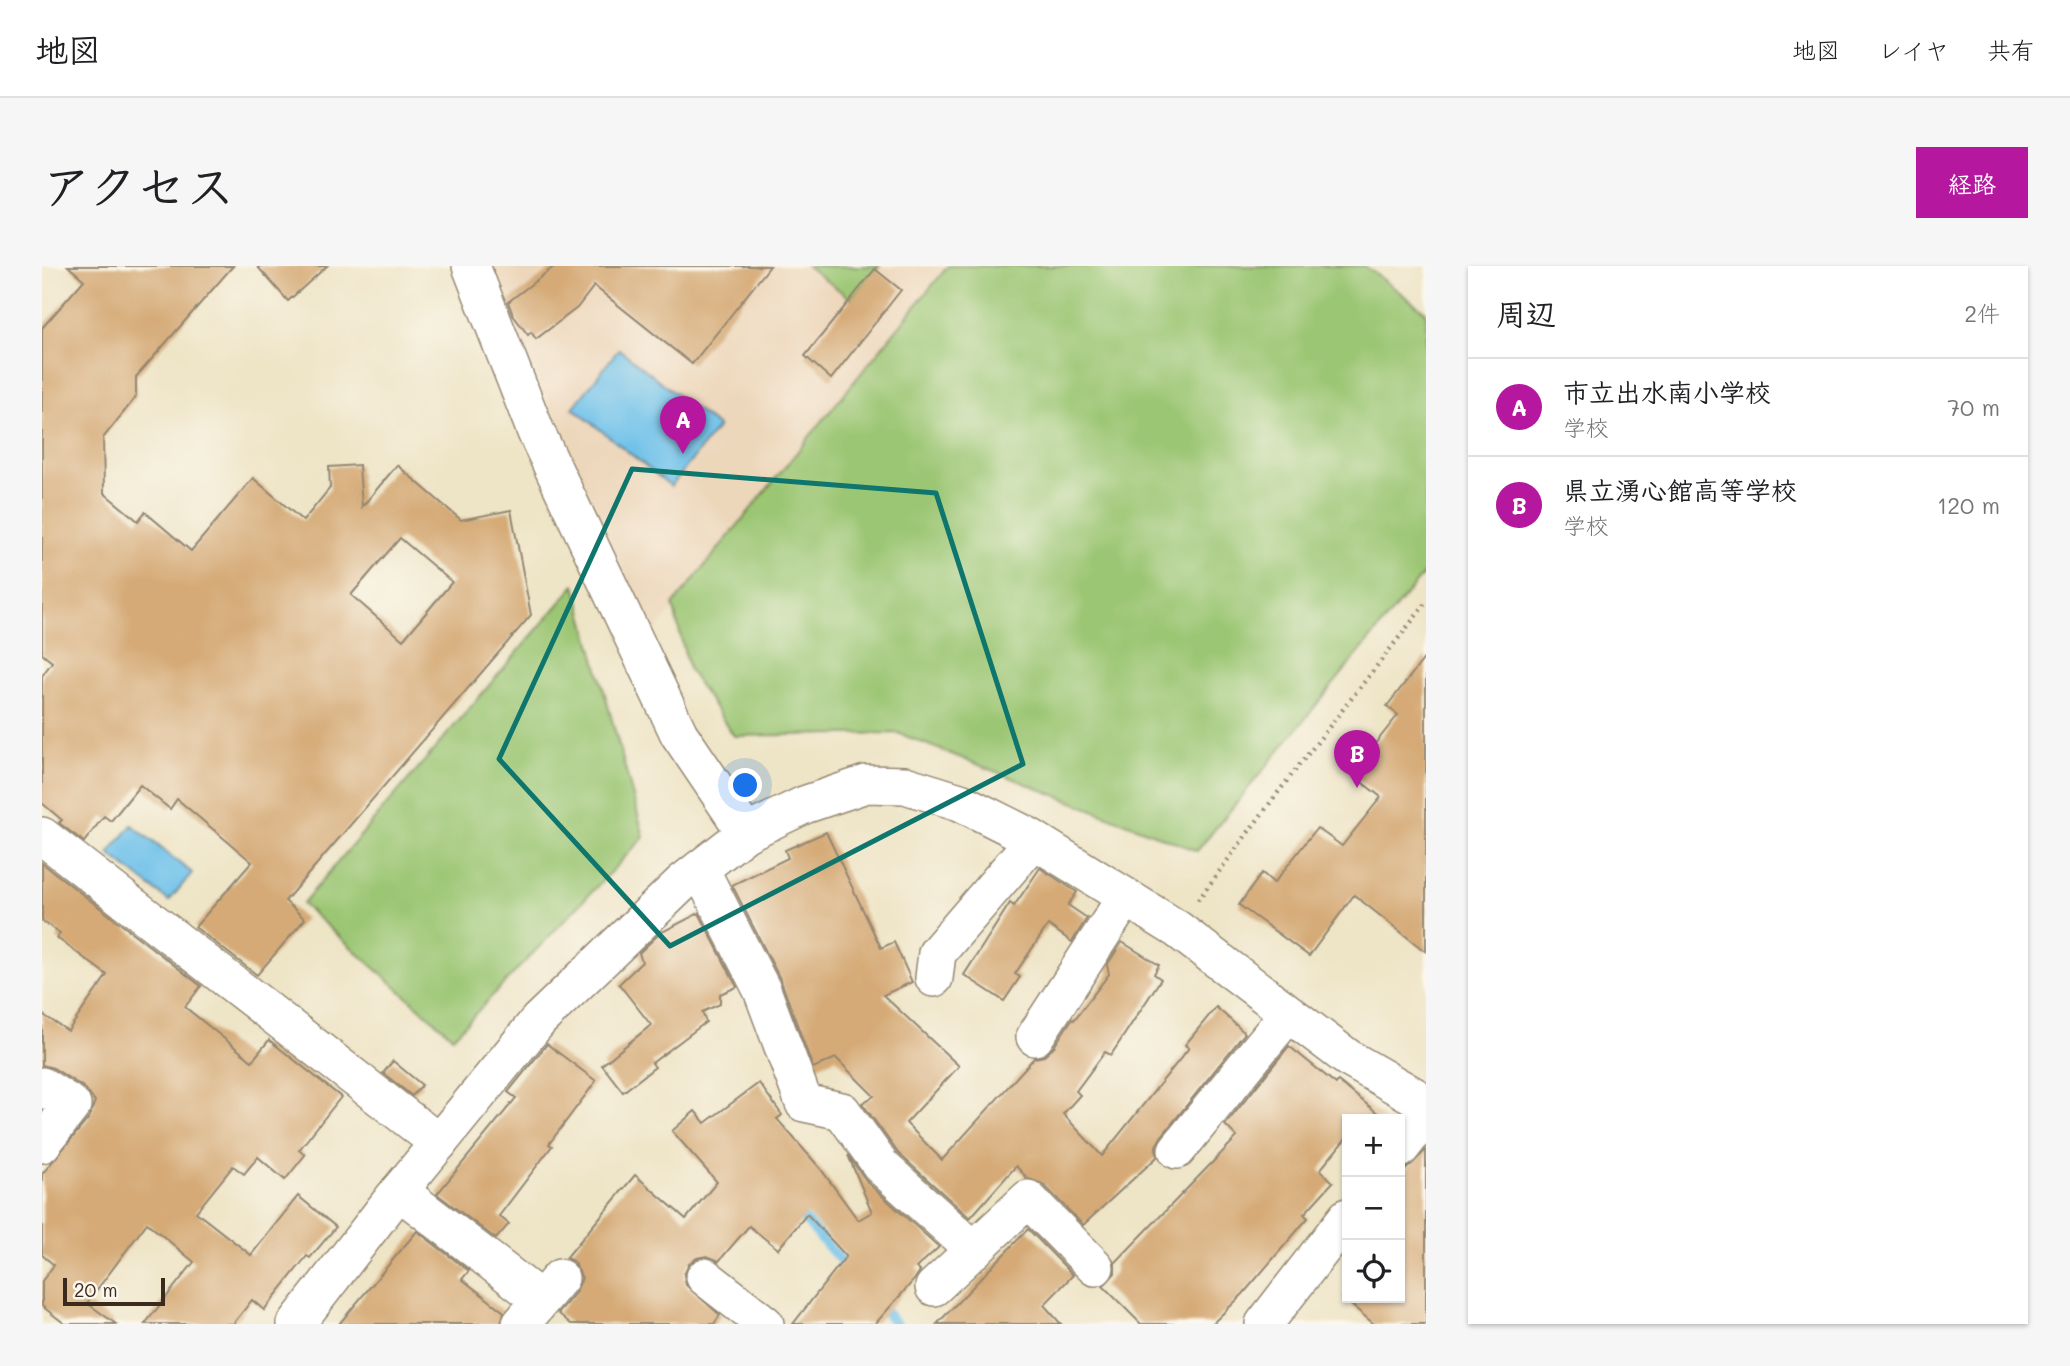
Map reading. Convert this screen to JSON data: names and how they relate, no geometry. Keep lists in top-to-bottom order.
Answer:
{
  "scale_bar": "20 m",
  "page": {
    "header": "地図",
    "nav": ["地図", "レイヤ", "共有"],
    "title": "アクセス",
    "buttons": "経路",
    "heading": ["周辺", "2件"],
    "list": [
      {
        "mark": "A",
        "name": "市立出水南小学校",
        "note": "学校",
        "value": "70 m"
      },
      {
        "mark": "B",
        "name": "県立湧心館高等学校",
        "note": "学校",
        "value": "120 m"
      }
    ],
    "pins": ["A", "B"],
    "map_buttons": ["+", "−"],
    "scale": "20 m"
  }
}
